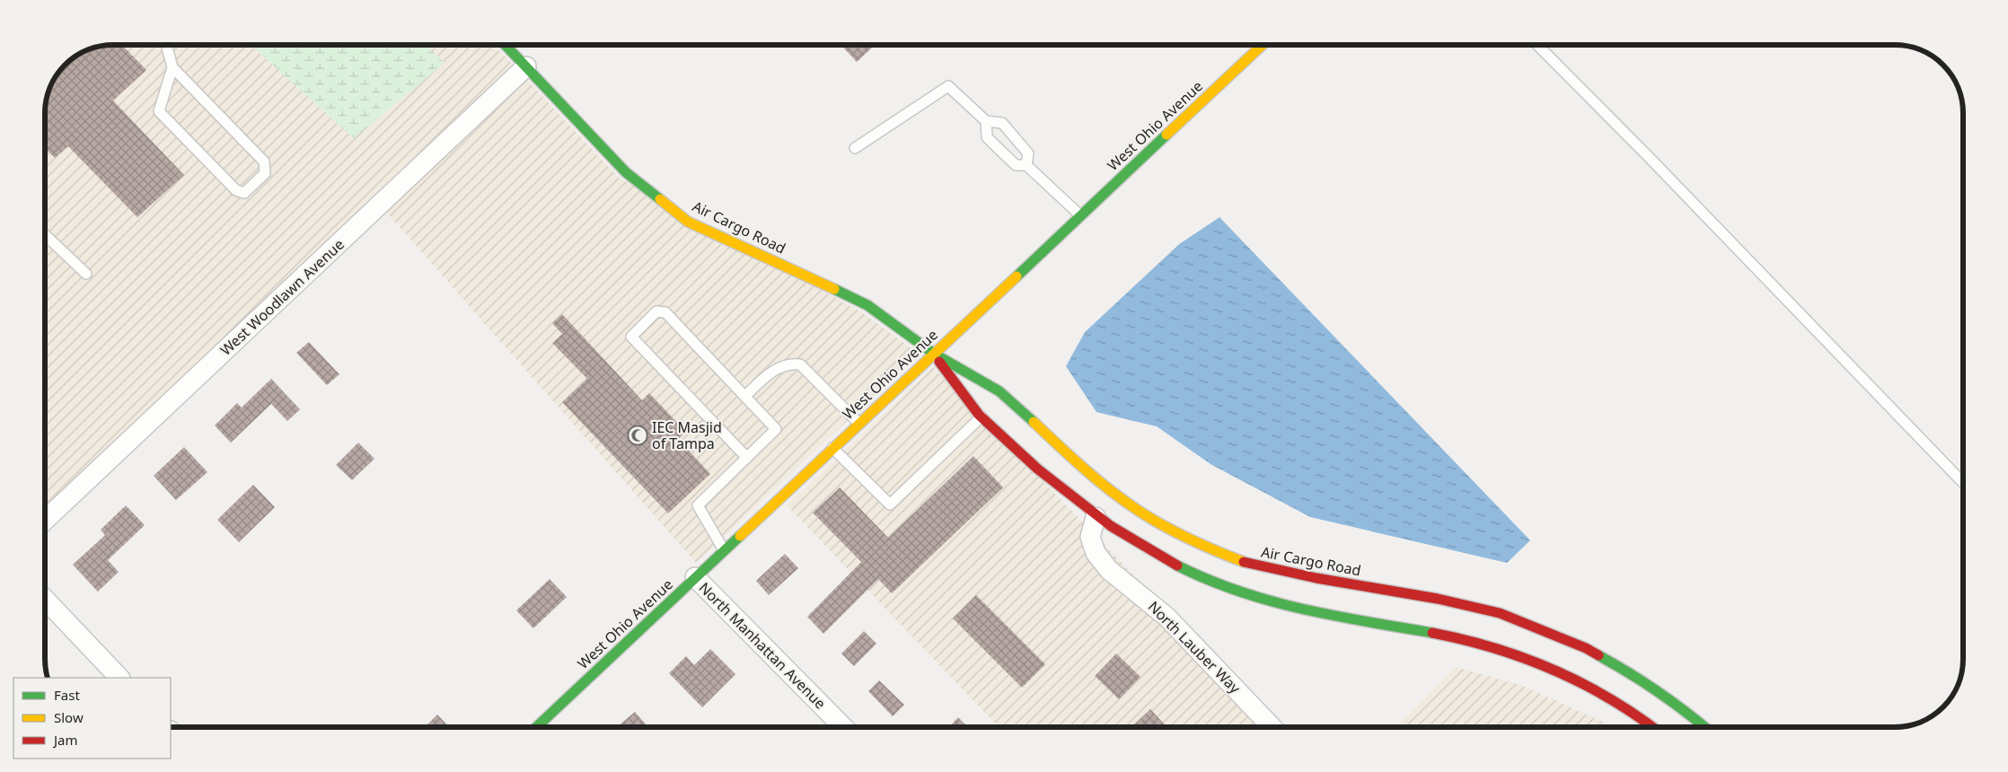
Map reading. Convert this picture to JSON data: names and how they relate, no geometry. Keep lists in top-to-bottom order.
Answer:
{
  "streets": {
    "street": [
      "West Ohio Avenue",
      "Air Cargo Road",
      "West Woodlawn Avenue",
      "North Manhattan Avenue",
      "North Lauber Way"
    ]
  },
  "crossings": [
    ["West Ohio Avenue", "Air Cargo Road"],
    ["West Ohio Avenue", "North Manhattan Avenue"],
    ["Air Cargo Road", "West Woodlawn Avenue"],
    ["Air Cargo Road", "North Lauber Way"]
  ],
  "places": {
    "mosque": ["IEC Masjid of Tampa"]
  },
  "legend": ["Fast", "Slow", "Jam"]
}
